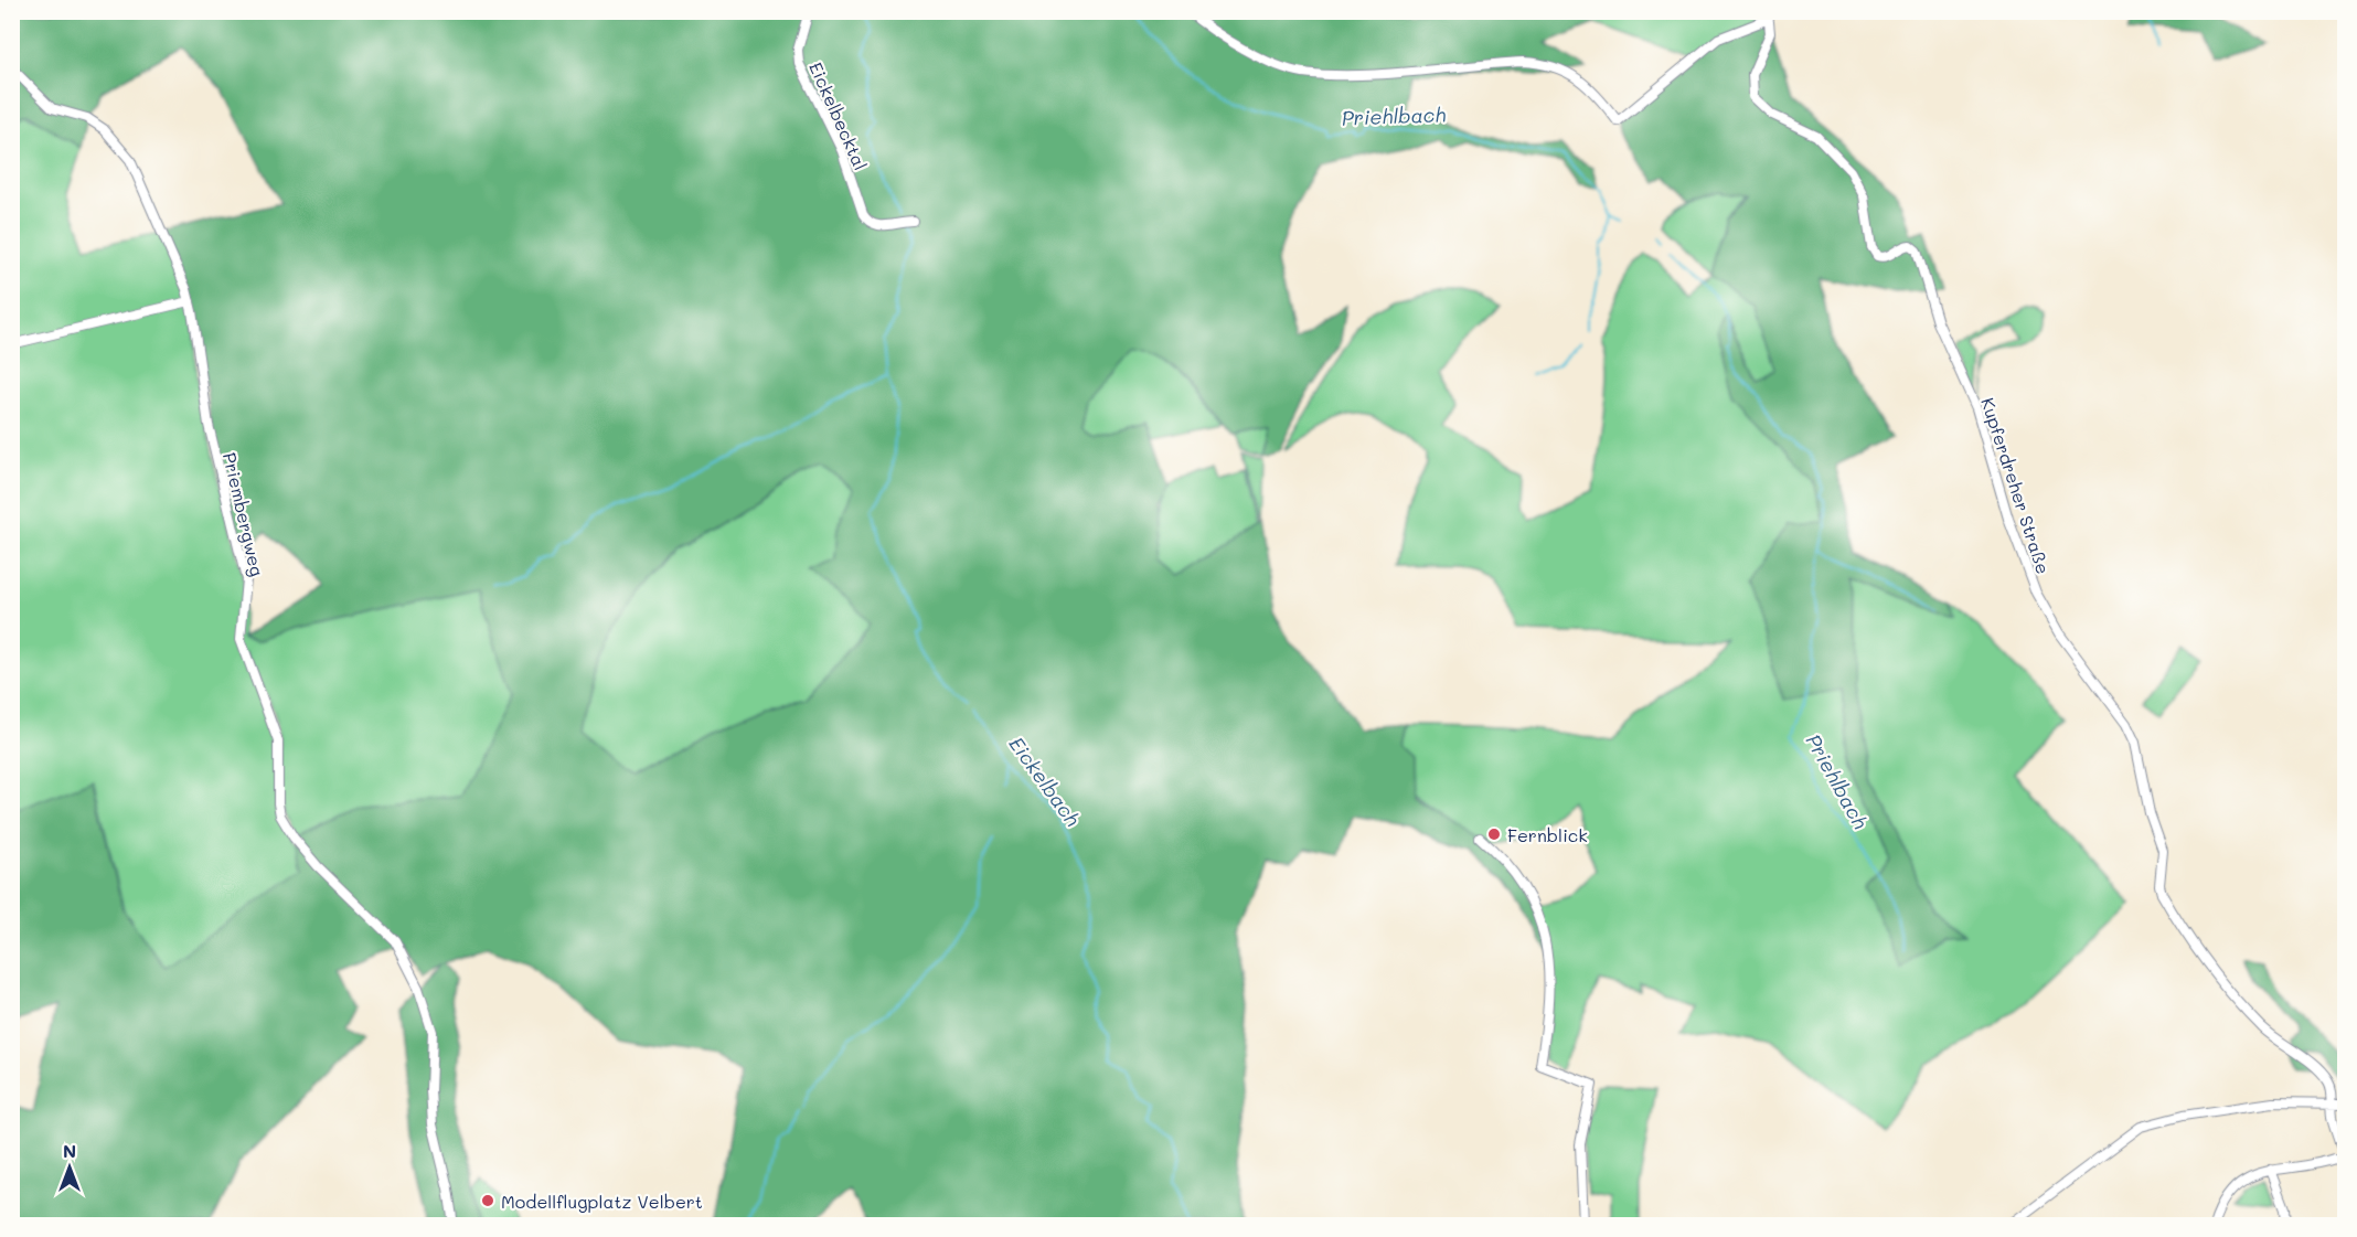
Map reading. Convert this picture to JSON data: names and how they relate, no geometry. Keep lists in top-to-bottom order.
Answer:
{
  "streets": {
    "street": ["Eickelbecktal", "Kupferdreher Straße", "Priembergweg"]
  },
  "water": ["Priehlbach", "Eickelbach"],
  "places": ["Fernblick", "Modellflugplatz Velbert"],
  "north": "top"
}
